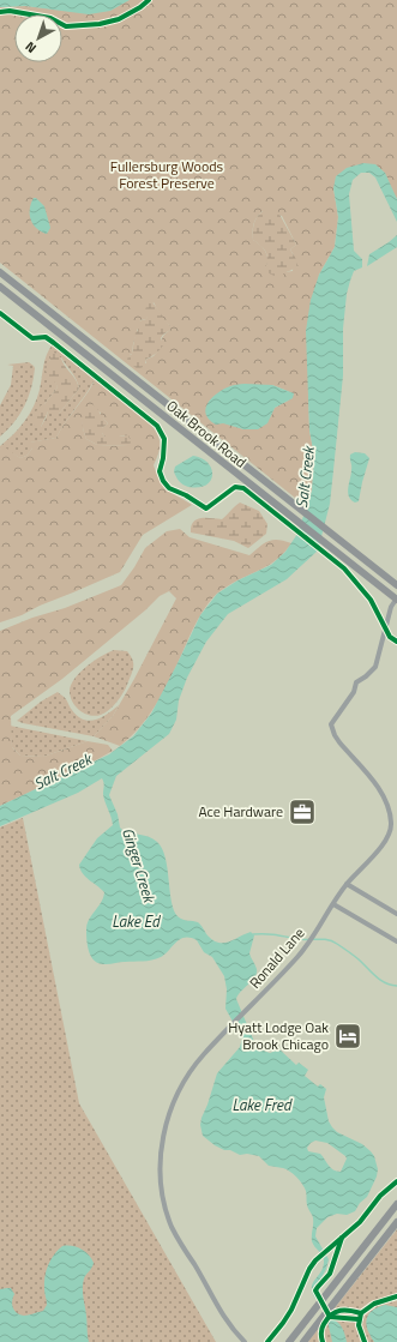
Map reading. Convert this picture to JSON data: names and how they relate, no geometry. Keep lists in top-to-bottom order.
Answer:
{
  "streets": {
    "main road": ["Oak Brook Road"],
    "street": ["Ronald Lane"]
  },
  "crossings": [
    ["Oak Brook Road", "Ronald Lane"]
  ],
  "water": [
    "Salt Creek",
    "Ginger Creek",
    "Lake Ed",
    "Lake Fred"
  ],
  "parks": ["Fullersburg Woods Forest Preserve"],
  "places": {
    "office": ["Ace Hardware"],
    "hotel": ["Hyatt Lodge Oak Brook Chicago"]
  },
  "north": "bottom left"
}
